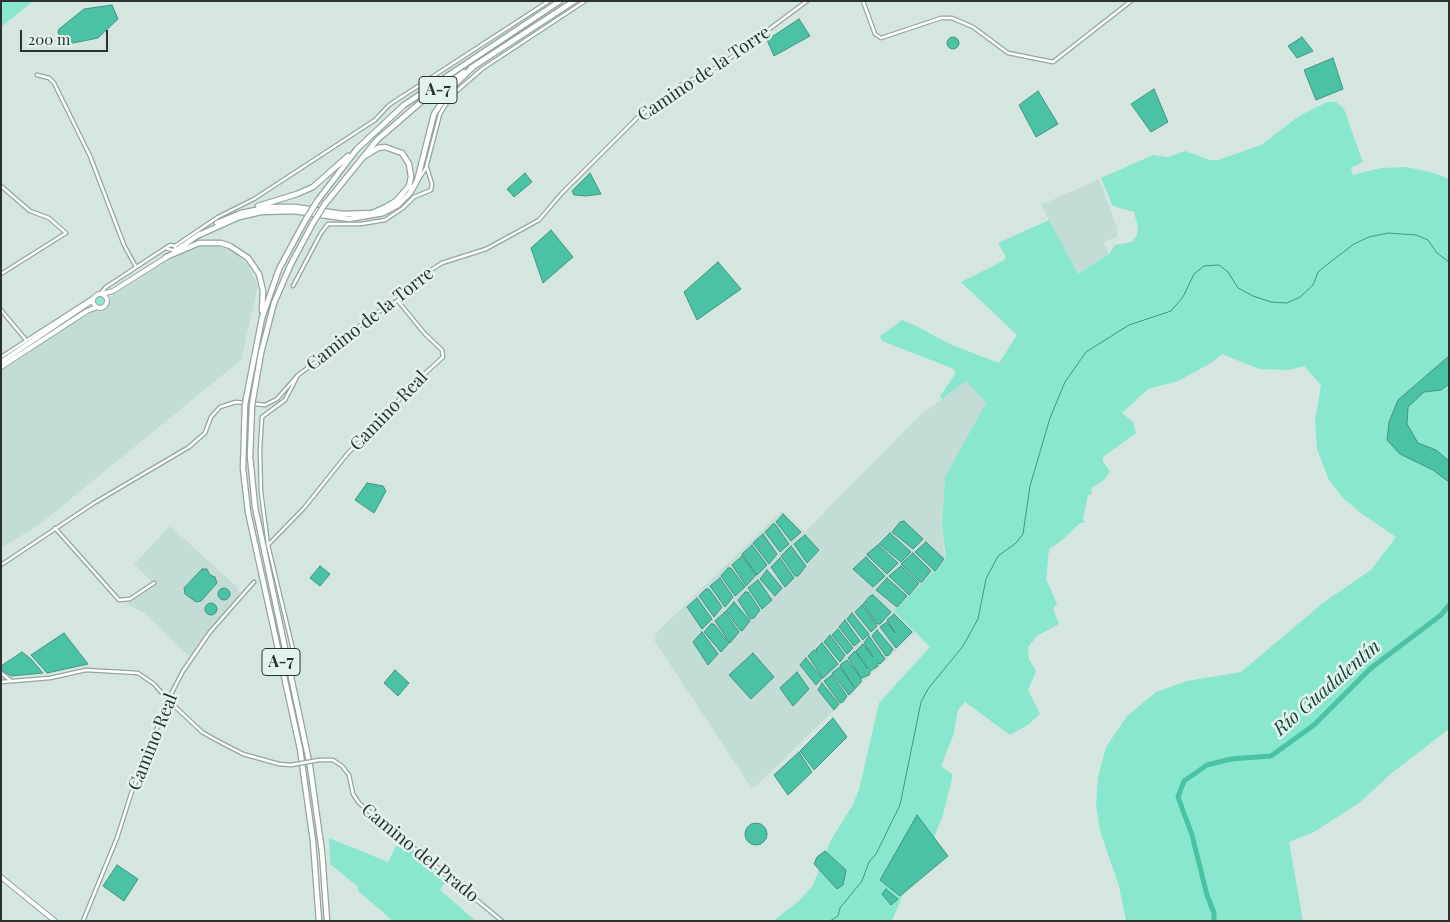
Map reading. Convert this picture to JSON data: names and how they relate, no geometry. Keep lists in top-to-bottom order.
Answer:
{
  "streets": {
    "highway": ["A-7"],
    "street": ["Camino de la Torre", "Camino Real", "Camino del Prado"]
  },
  "crossings": [
    ["Camino de la Torre", "Camino Real"],
    ["Camino Real", "Camino del Prado"]
  ],
  "water": ["Río Guadalentín"],
  "scale_bar": "200 m"
}
